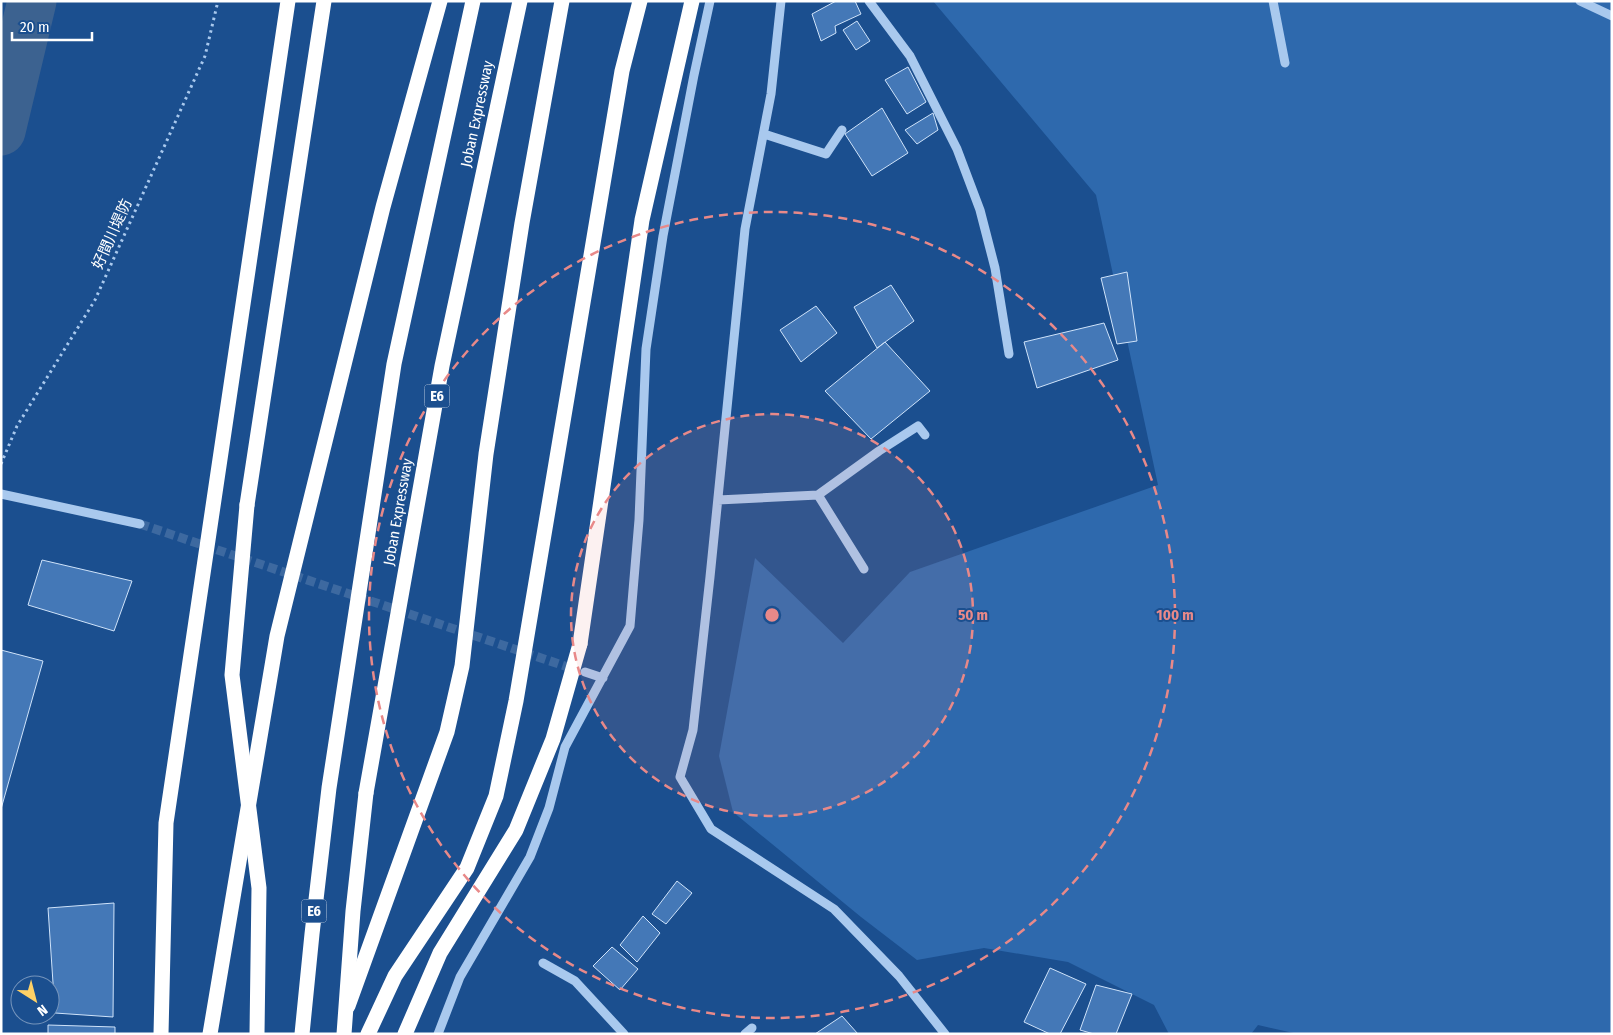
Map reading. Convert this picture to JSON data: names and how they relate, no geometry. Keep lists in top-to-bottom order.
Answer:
{
  "streets": {
    "highway": ["Joban Expressway", "E6"],
    "path": ["好間川堤防"]
  },
  "scale_bar": "20 m",
  "north": "bottom right",
  "rings": ["50 m", "100 m"]
}
